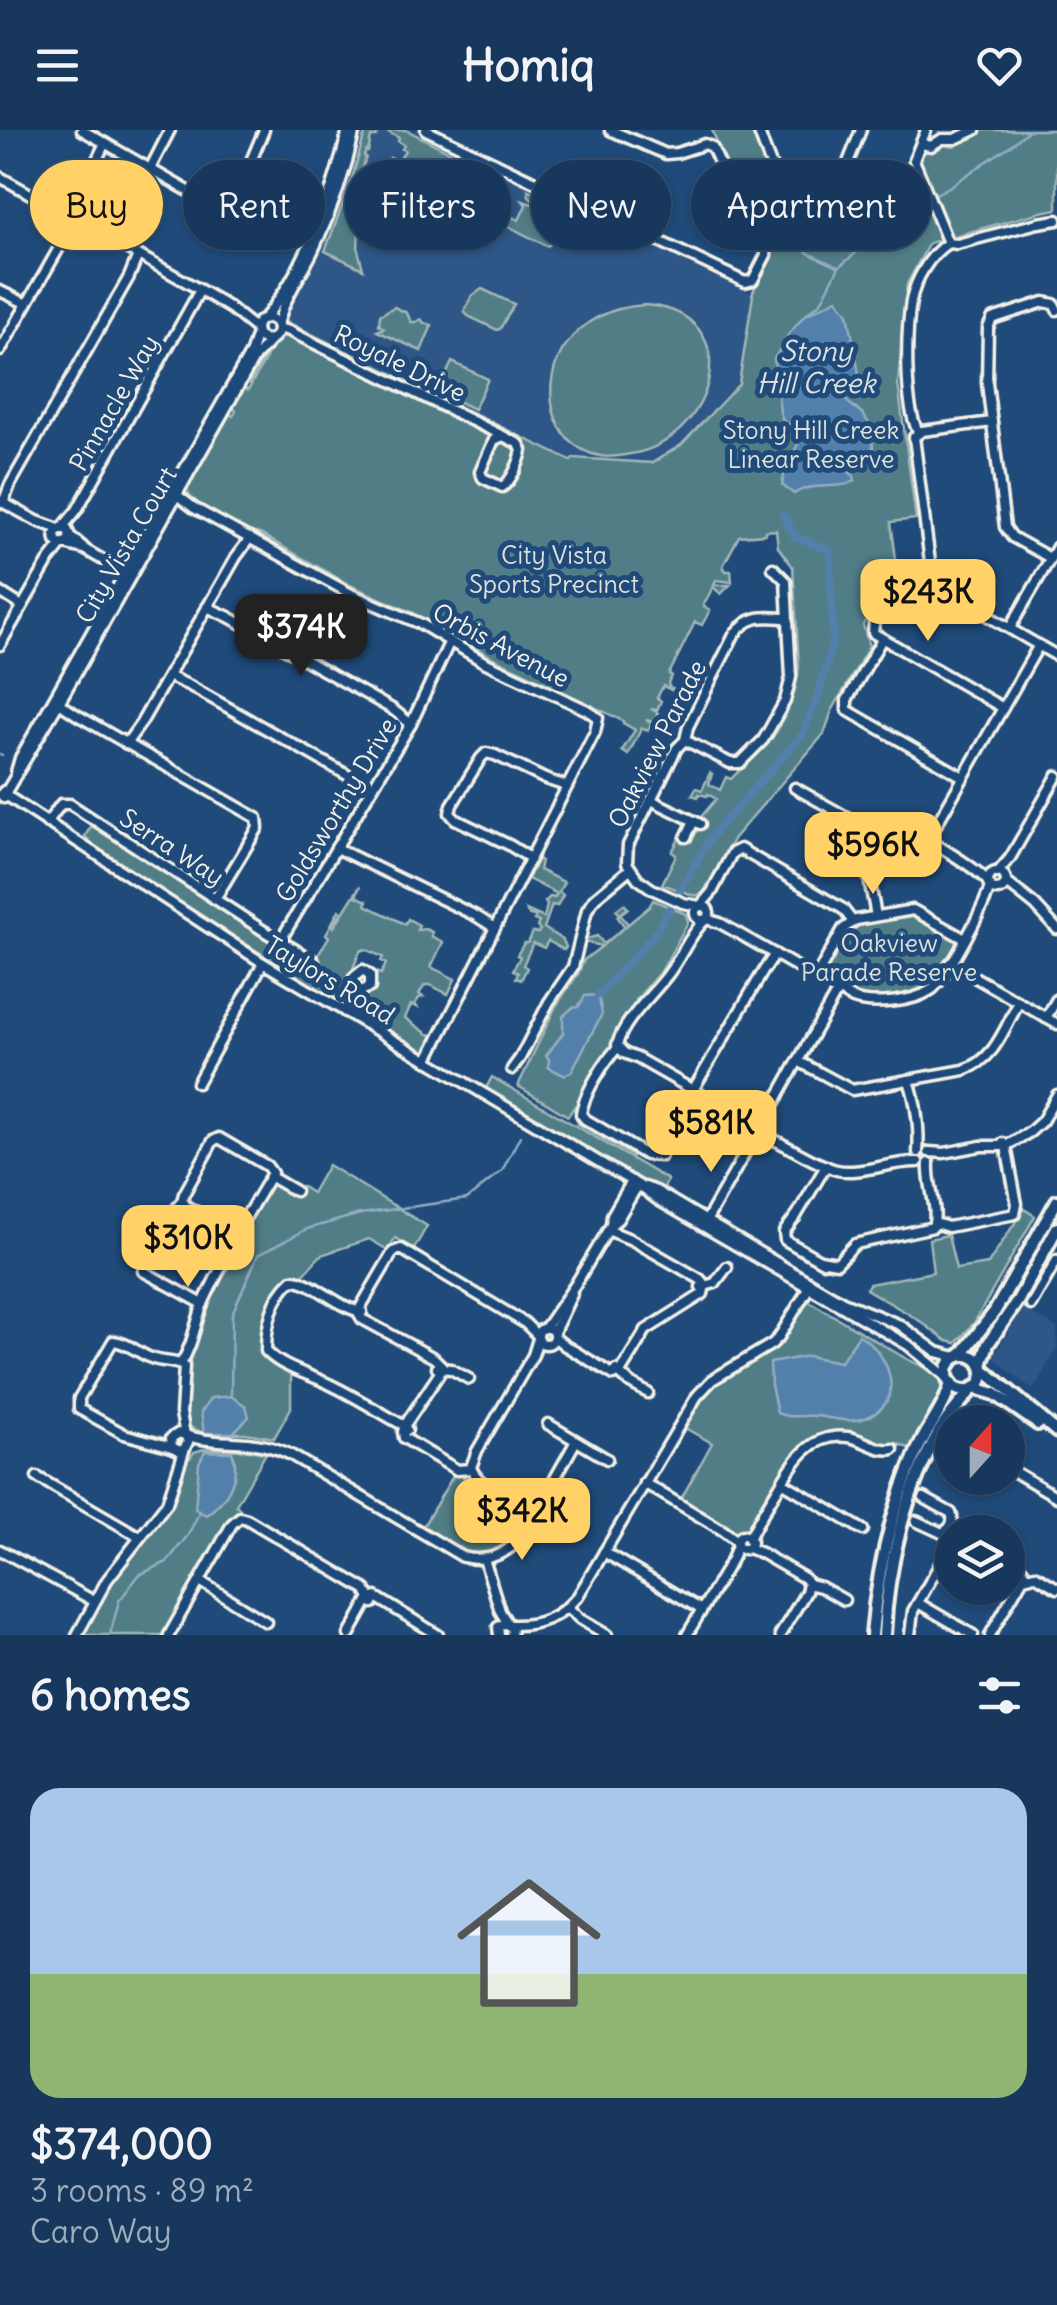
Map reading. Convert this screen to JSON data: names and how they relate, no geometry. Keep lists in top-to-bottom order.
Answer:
{
  "streets": {
    "street": [
      "Royale Drive",
      "Pinnacle Way",
      "City Vista Court",
      "Orbis Avenue",
      "Oakview Parade",
      "Goldsworthy Drive",
      "Serra Way",
      "Taylors Road"
    ]
  },
  "crossings": [
    ["Royale Drive", "City Vista Court"],
    ["City Vista Court", "Orbis Avenue"],
    ["City Vista Court", "Taylors Road"],
    ["Orbis Avenue", "Goldsworthy Drive"],
    ["Orbis Avenue", "Taylors Road"],
    ["Goldsworthy Drive", "Serra Way"],
    ["Serra Way", "Taylors Road"]
  ],
  "water": ["Stony Hill Creek"],
  "parks": ["Stony Hill Creek Linear Reserve", "City Vista Sports Precinct", "Oakview Parade Reserve"],
  "north": "top",
  "page": {
    "header": "Homiq",
    "chip": [
      "Buy",
      "Rent",
      "Filters",
      "New",
      "Apartment"
    ],
    "price": [
      "$243K",
      "$374K",
      "$596K",
      "$581K",
      "$310K",
      "$342K"
    ],
    "heading": "6 homes",
    "list": [
      {
        "name": "$374,000",
        "note": "3 rooms · 89 m² · Caro Way"
      }
    ]
  }
}
